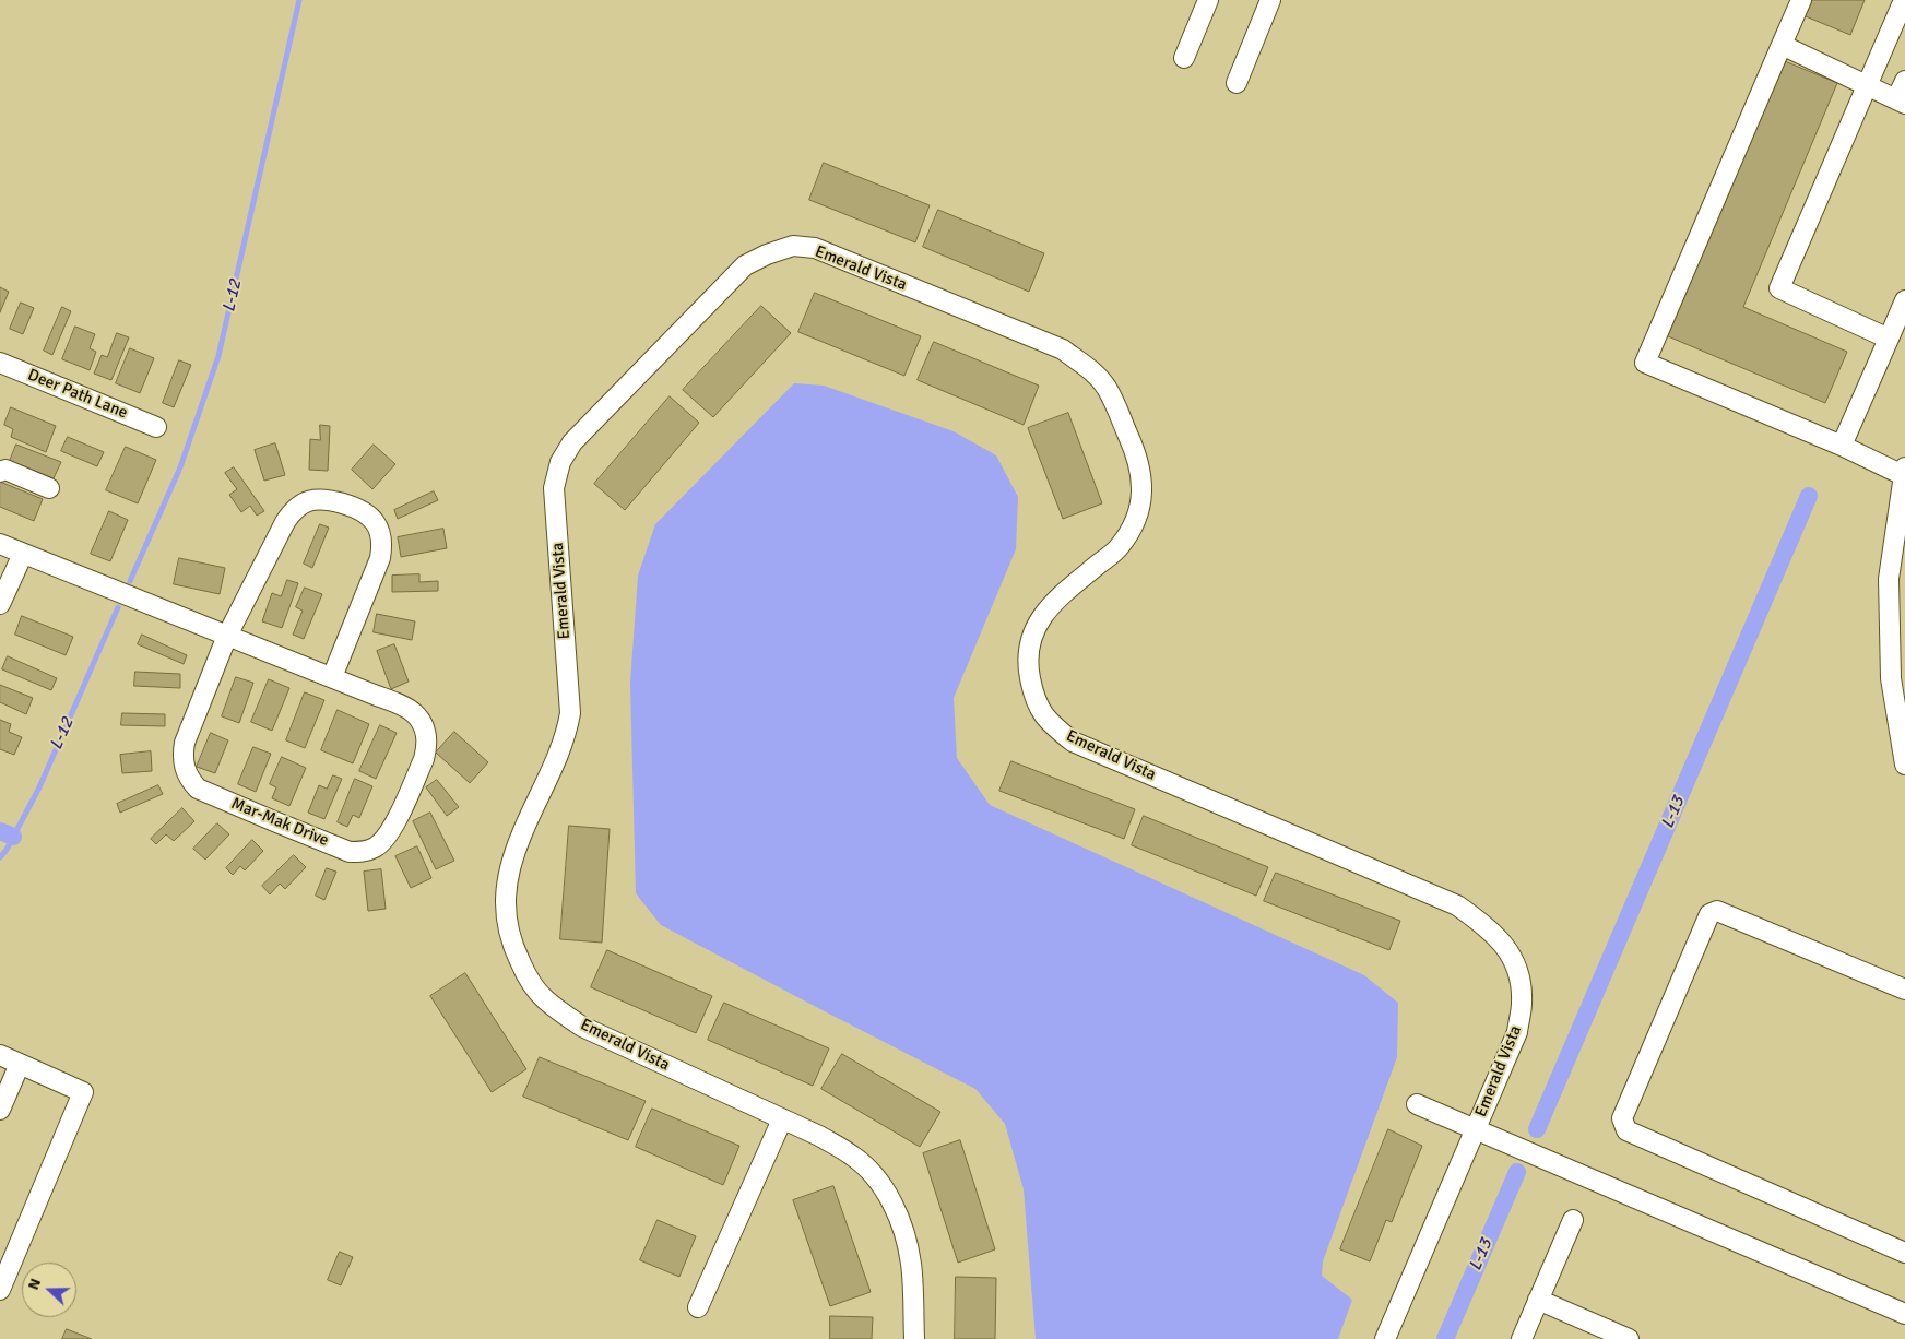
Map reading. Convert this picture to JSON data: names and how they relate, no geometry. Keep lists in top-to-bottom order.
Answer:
{
  "streets": {
    "street": ["Emerald Vista", "Deer Path Lane", "Mar-Mak Drive"]
  },
  "water": ["L-12", "L-13"],
  "north": "left"
}
